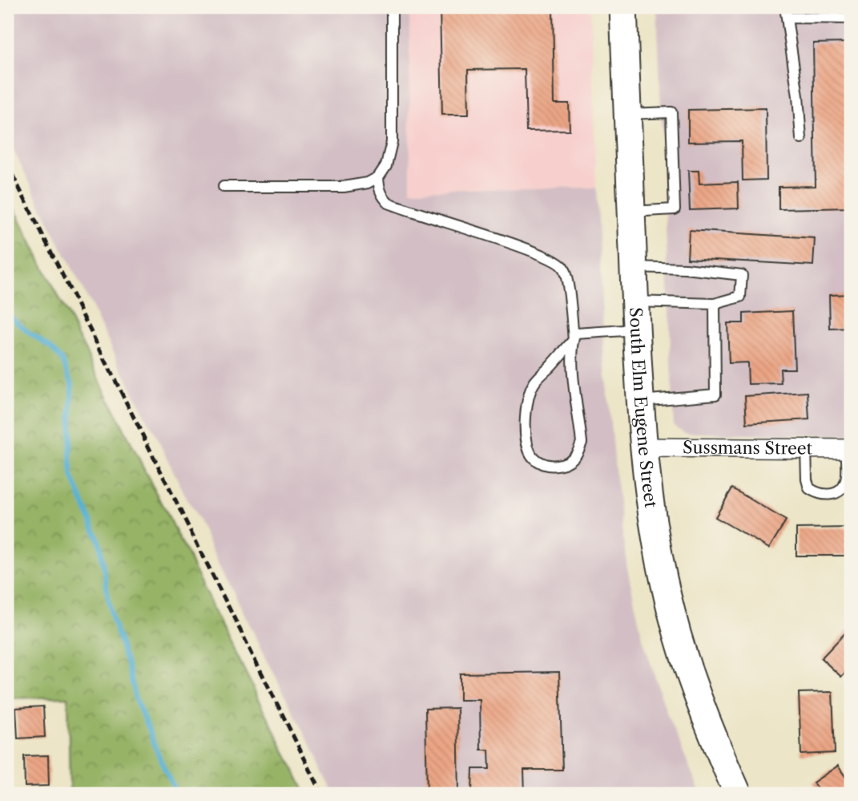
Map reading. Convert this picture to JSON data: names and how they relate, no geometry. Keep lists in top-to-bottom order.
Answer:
{
  "streets": {
    "main road": ["South Elm Eugene Street"],
    "street": ["Sussmans Street"]
  },
  "crossings": [
    ["South Elm Eugene Street", "Sussmans Street"]
  ]
}
